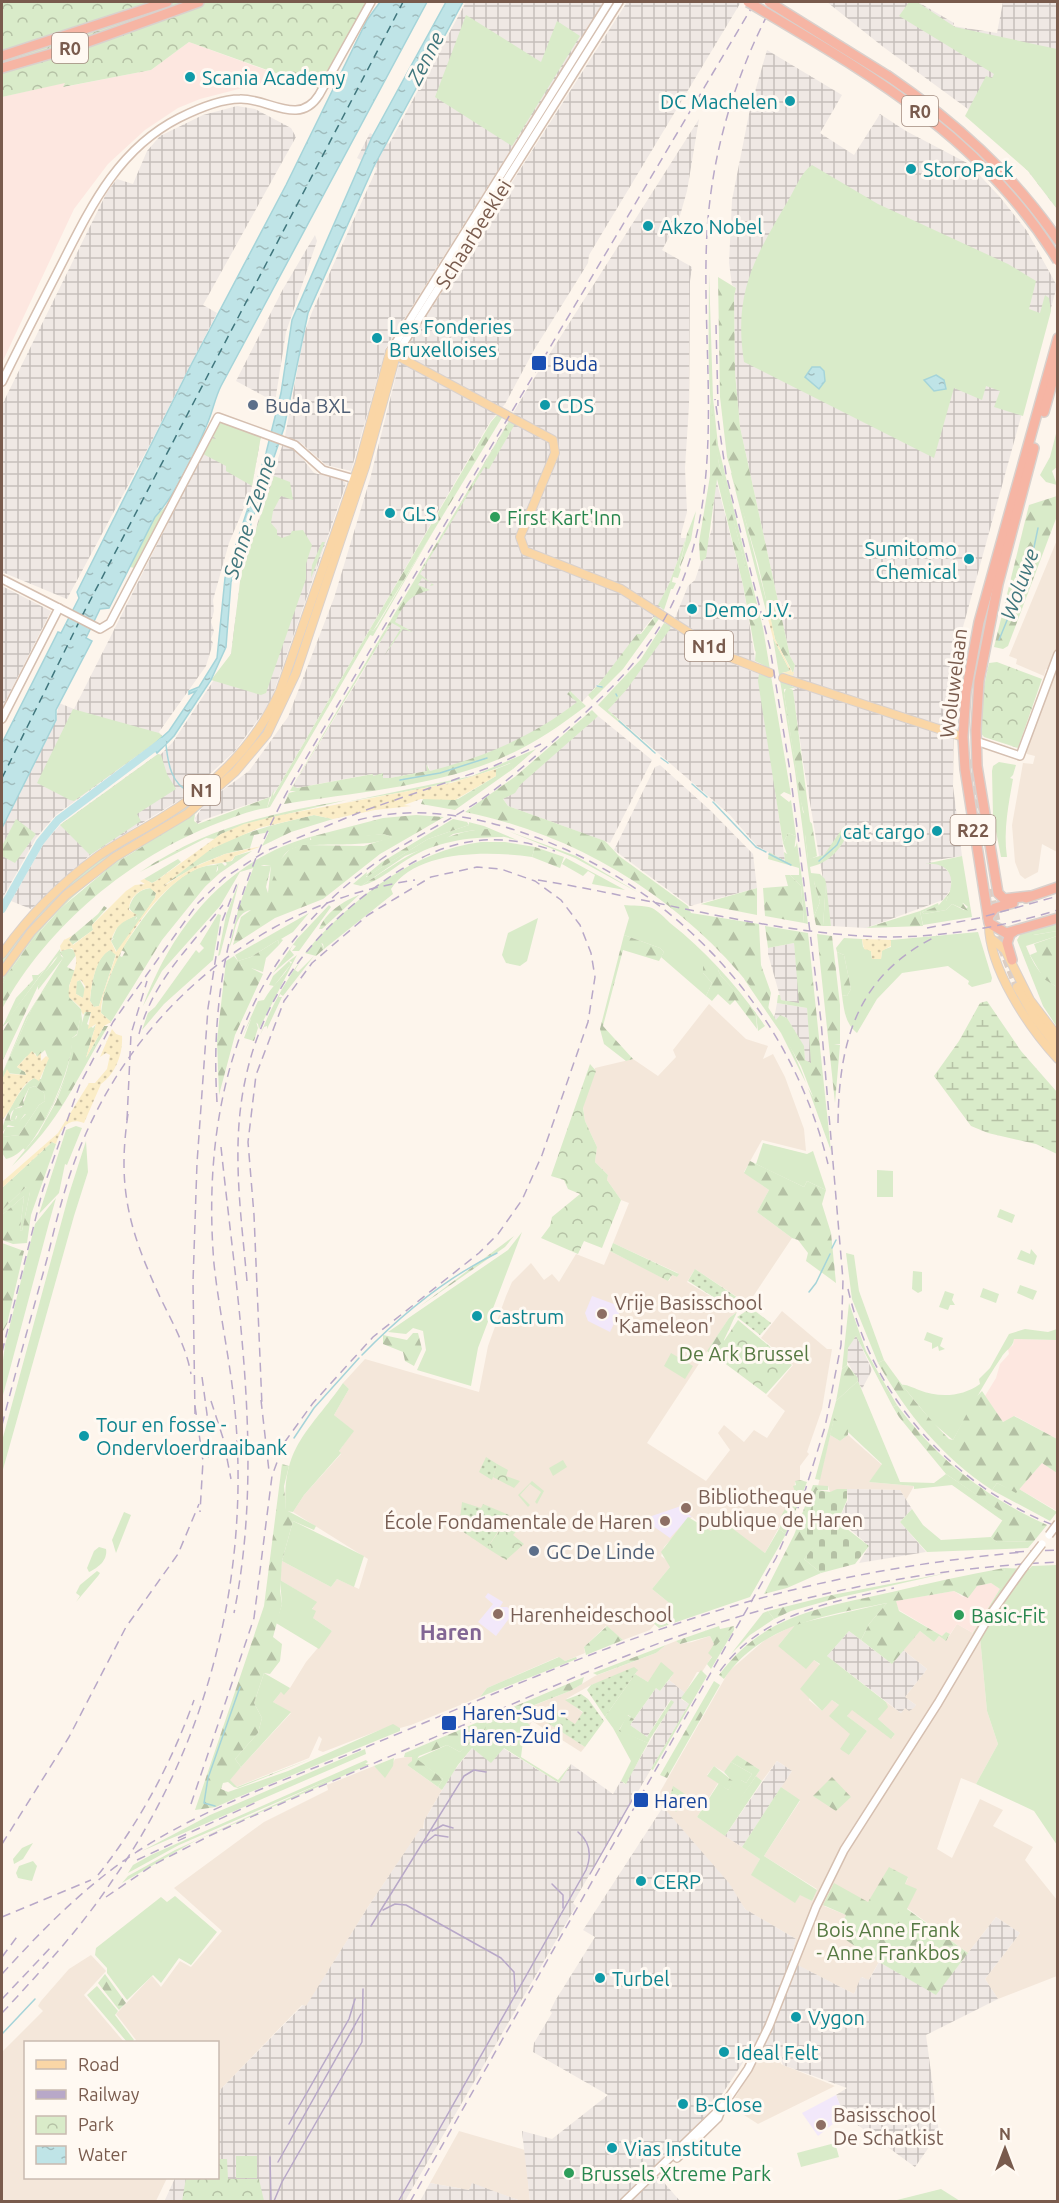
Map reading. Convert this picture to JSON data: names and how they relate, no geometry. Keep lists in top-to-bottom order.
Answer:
{
  "streets": {
    "highway": ["R0", "Woluwelaan", "R22"],
    "main road": ["Schaarbeeklei", "N1d", "N1"]
  },
  "crossings": [
    ["Schaarbeeklei", "N1d"],
    ["Schaarbeeklei", "N1"],
    ["Woluwelaan", "R22"]
  ],
  "districts": ["Haren"],
  "water": ["Zenne", "Senne - Zenne", "Woluwe"],
  "parks": ["De Ark Brussel", "Bois Anne Frank - Anne Frankbos"],
  "places": {
    "other": [
      "Scania Academy",
      "DC Machelen",
      "StoroPack",
      "Akzo Nobel",
      "Les Fonderies Bruxelloises",
      "Buda BXL",
      "CDS",
      "GLS",
      "First Kart'Inn",
      "Sumitomo Chemical",
      "Demo J.V.",
      "cat cargo",
      "Vrije Basisschool 'Kameleon'",
      "Castrum",
      "Tour en fosse - Ondervloerdraaibank",
      "Bibliotheque publique de Haren",
      "École Fondamentale de Haren",
      "GC De Linde",
      "Harenheideschool",
      "Basic-Fit",
      "CERP",
      "Turbel",
      "Vygon",
      "Ideal Felt",
      "B-Close",
      "Basisschool De Schatkist",
      "Vias Institute",
      "Brussels Xtreme Park"
    ],
    "transit": ["Buda", "Haren-Sud - Haren-Zuid", "Haren"]
  },
  "legend": [
    "Road",
    "Railway",
    "Park",
    "Water"
  ],
  "north": "top"
}
